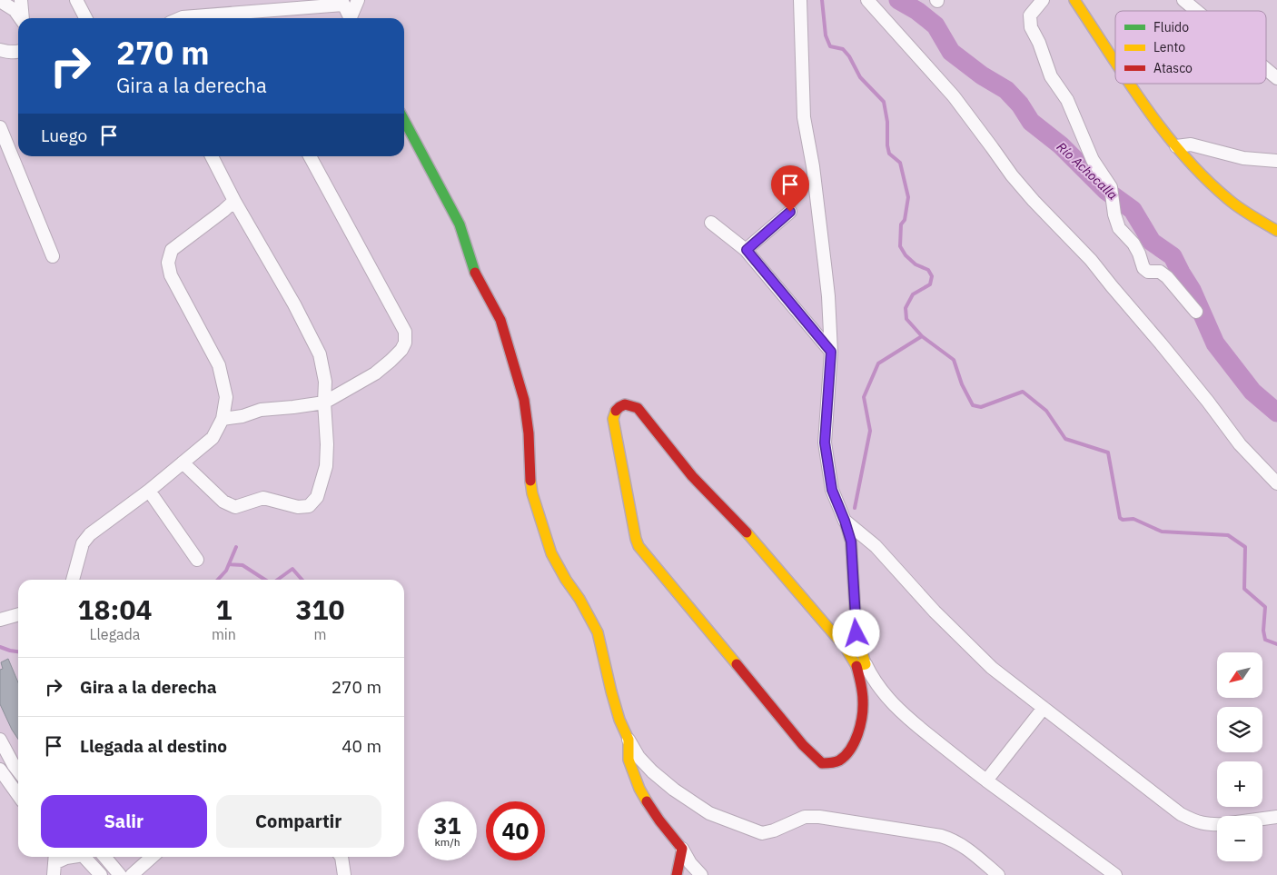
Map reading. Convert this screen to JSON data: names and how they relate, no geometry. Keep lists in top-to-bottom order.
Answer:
{
  "water": ["Río Achocalla"],
  "legend": ["Fluido", "Lento", "Atasco"],
  "north": "bottom left",
  "page": {
    "turn": ["270 m", "Gira a la derecha"],
    "then": "Luego",
    "eta": [
      "18:04",
      "Llegada",
      "1",
      "min",
      "310",
      "m"
    ],
    "map_buttons": ["+", "−"],
    "list": [
      {
        "name": "Gira a la derecha",
        "value": "270 m"
      },
      {
        "name": "Llegada al destino",
        "value": "40 m"
      }
    ],
    "buttons": ["Salir", "Compartir"],
    "speed": "31 km/h",
    "limit": "40"
  }
}
